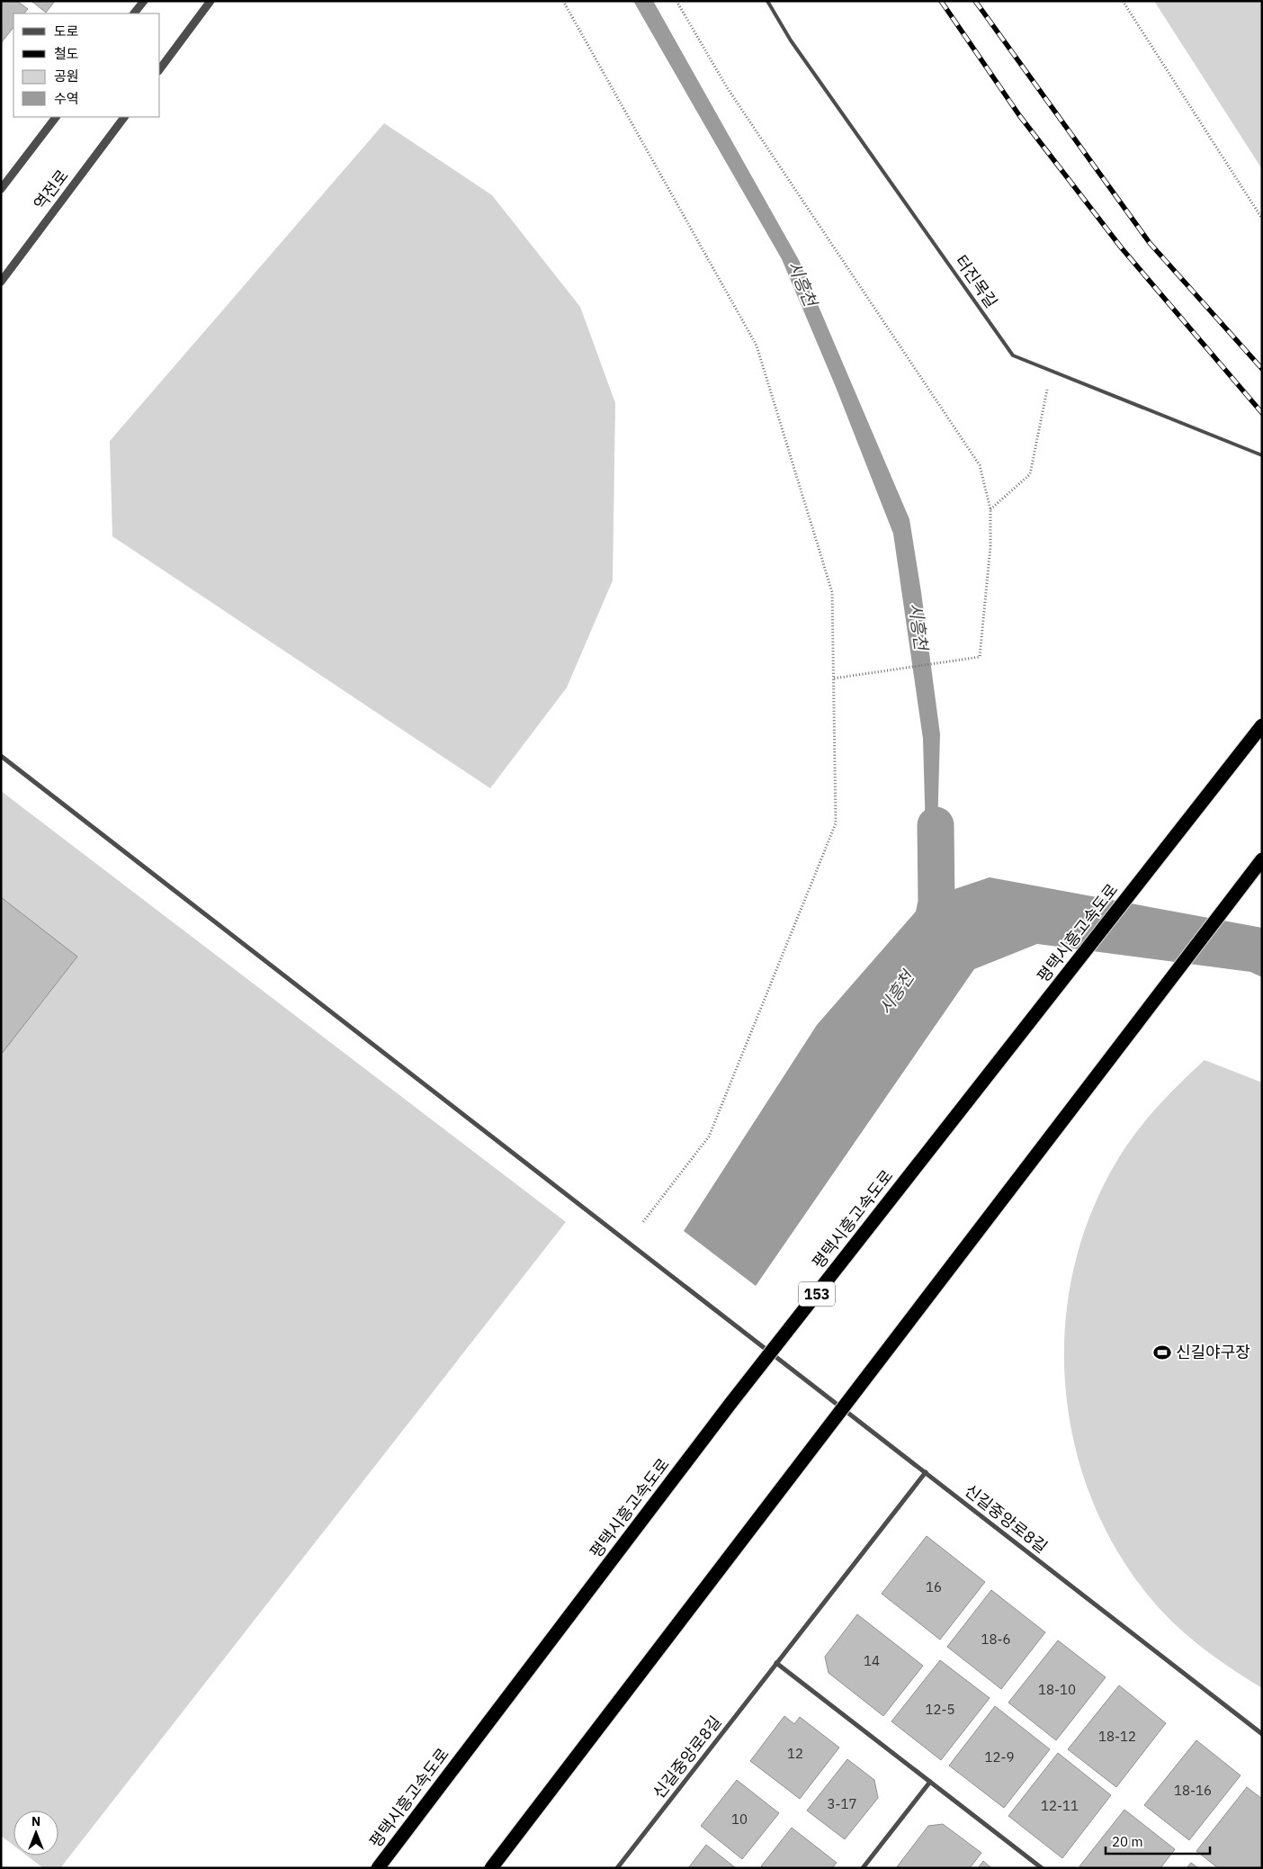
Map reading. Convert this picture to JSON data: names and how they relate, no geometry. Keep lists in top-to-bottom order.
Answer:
{
  "streets": {
    "highway": ["평택시흥고속도로", "153"],
    "street": ["역전로", "신길중앙로8길"],
    "lane": ["터진목길"]
  },
  "water": ["시흥천"],
  "places": {
    "sports": ["신길야구장"]
  },
  "house_numbers": [
    "16",
    "18-6",
    "14",
    "18-10",
    "12-5",
    "18-12",
    "12",
    "12-9",
    "18-16",
    "3-17",
    "12-11",
    "10"
  ],
  "legend": [
    "도로",
    "철도",
    "공원",
    "수역"
  ],
  "scale_bar": "20 m",
  "north": "top"
}
